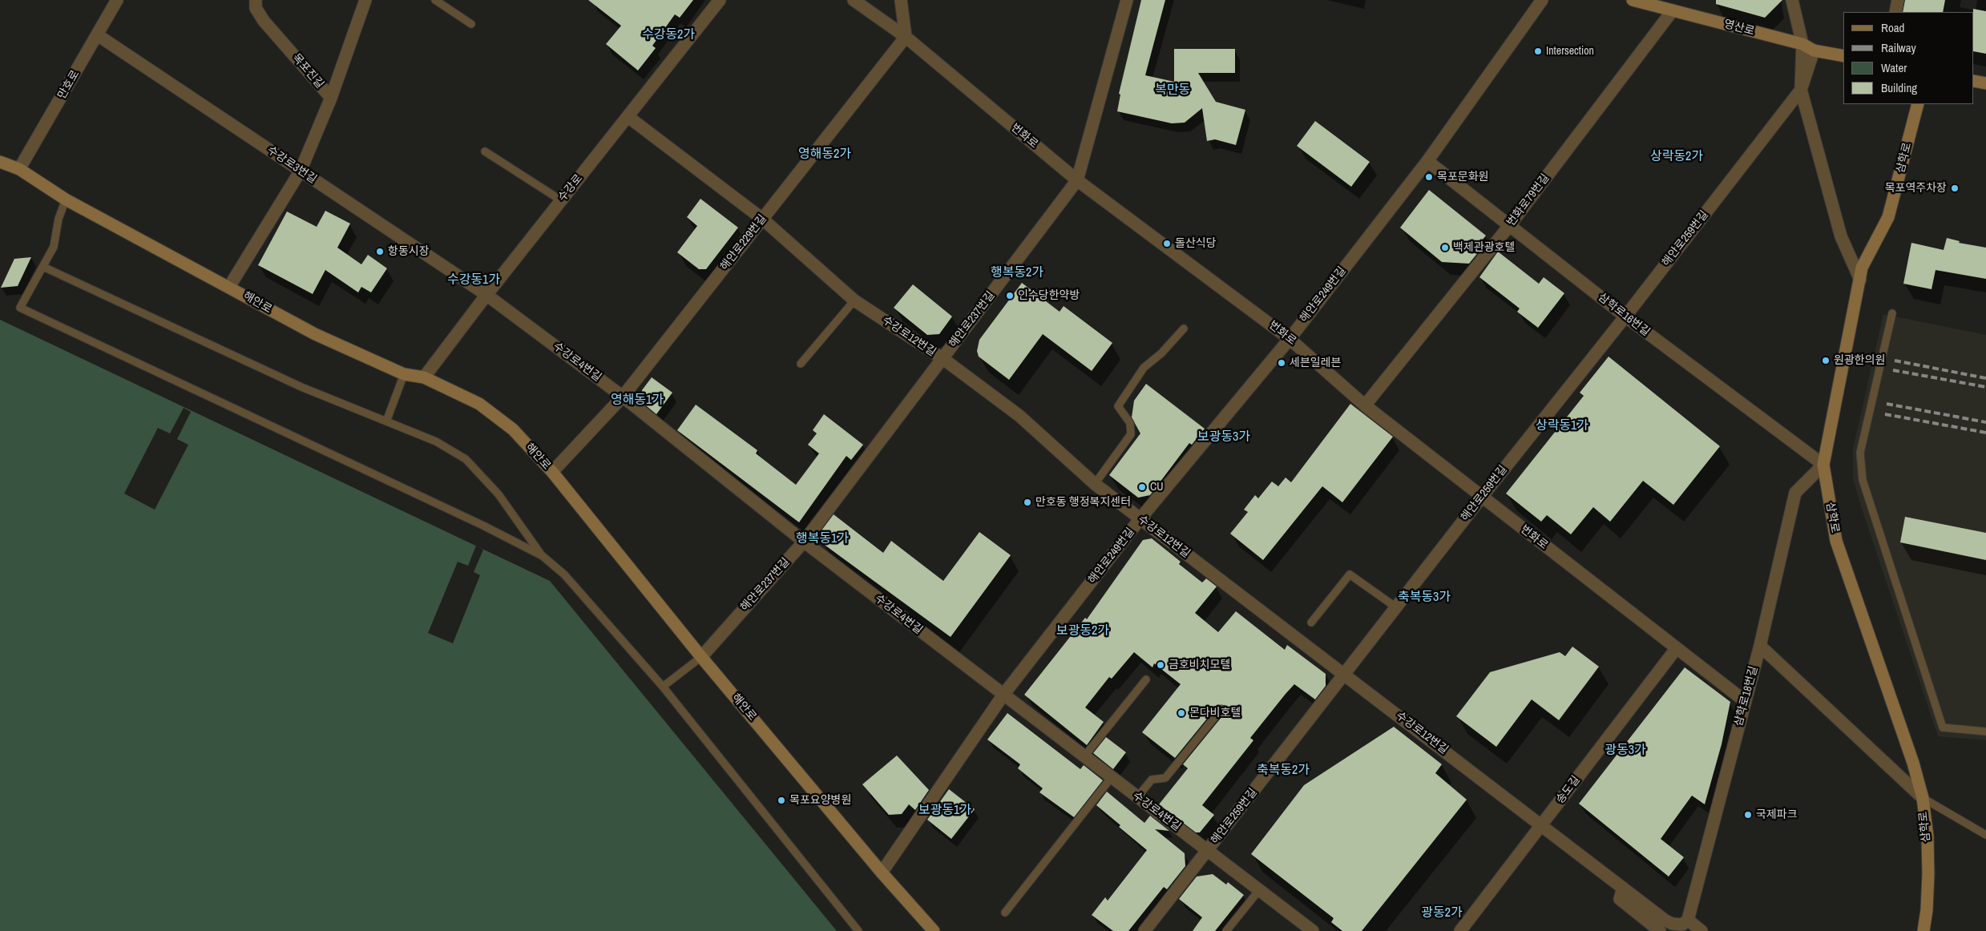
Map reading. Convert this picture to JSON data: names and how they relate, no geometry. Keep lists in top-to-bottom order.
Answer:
{
  "streets": {
    "street": [
      "영산로",
      "목포진길",
      "만호로",
      "번화로",
      "삼학로",
      "수강로3번길",
      "수강로",
      "번화로79번길",
      "해안로259번길",
      "해안로229번길",
      "해안로249번길",
      "해안로",
      "삼학로16번길",
      "해안로237번길",
      "수강로12번길",
      "수강로4번길",
      "삼학로18번길",
      "송도길"
    ]
  },
  "crossings": [
    ["영산로", "번화로79번길"],
    ["영산로", "해안로259번길"],
    ["목포진길", "수강로3번길"],
    ["목포진길", "해안로"],
    ["만호로", "수강로3번길"],
    ["만호로", "해안로"],
    ["번화로", "번화로79번길"],
    ["번화로", "해안로259번길"],
    ["번화로", "해안로229번길"],
    ["번화로", "해안로249번길"],
    ["번화로", "해안로237번길"],
    ["번화로", "삼학로18번길"],
    ["번화로", "송도길"],
    ["삼학로", "삼학로16번길"],
    ["삼학로", "삼학로18번길"],
    ["수강로3번길", "수강로"],
    ["수강로3번길", "수강로4번길"],
    ["수강로", "해안로"],
    ["수강로", "수강로12번길"],
    ["수강로", "수강로4번길"],
    ["번화로79번길", "삼학로16번길"],
    ["해안로259번길", "삼학로16번길"],
    ["해안로259번길", "수강로12번길"],
    ["해안로259번길", "수강로4번길"],
    ["해안로229번길", "해안로"],
    ["해안로229번길", "수강로12번길"],
    ["해안로229번길", "수강로4번길"],
    ["해안로249번길", "해안로"],
    ["해안로249번길", "삼학로16번길"],
    ["해안로249번길", "수강로12번길"],
    ["해안로249번길", "수강로4번길"],
    ["해안로", "해안로237번길"],
    ["삼학로16번길", "삼학로18번길"],
    ["해안로237번길", "수강로12번길"],
    ["해안로237번길", "수강로4번길"],
    ["수강로12번길", "삼학로18번길"],
    ["수강로12번길", "송도길"]
  ],
  "districts": [
    "수강동2가",
    "복만동",
    "영해동2가",
    "상락동2가",
    "행복동2가",
    "수강동1가",
    "영해동1가",
    "상락동1가",
    "보광동3가",
    "행복동1가",
    "축복동3가",
    "보광동2가",
    "광동3가",
    "축복동2가",
    "보광동1가",
    "광동2가"
  ],
  "places": [
    "Intersection",
    "목포문화원",
    "목포역주차장",
    "돌산식당",
    "백제관광호텔",
    "항동시장",
    "인수당한약방",
    "원광한의원",
    "세븐일레븐",
    "CU",
    "만호동 행정복지센터",
    "금호비치모텔",
    "몬다비호텔",
    "목포요양병원",
    "국제파크"
  ],
  "legend": [
    "Road",
    "Railway",
    "Water",
    "Building"
  ]
}
